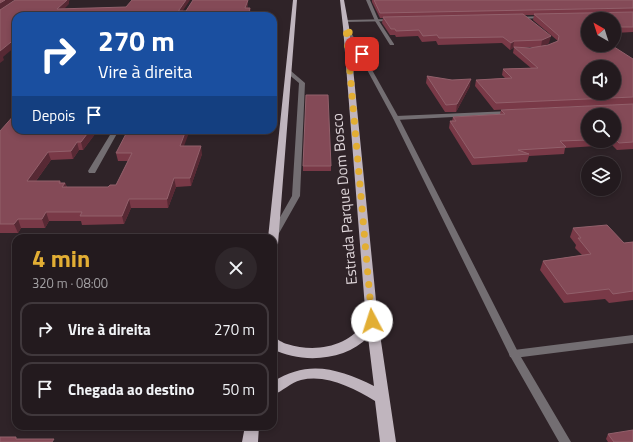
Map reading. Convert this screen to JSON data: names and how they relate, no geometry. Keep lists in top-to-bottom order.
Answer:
{
  "streets": {
    "main road": ["Estrada Parque Dom Bosco"]
  },
  "north": "top left",
  "page": {
    "turn": ["270 m", "Vire à direita"],
    "then": "Depois",
    "heading": ["4 min", "320 m · 08:00"],
    "list": [
      {
        "name": "Vire à direita",
        "value": "270 m"
      },
      {
        "name": "Chegada ao destino",
        "value": "50 m"
      }
    ]
  }
}
